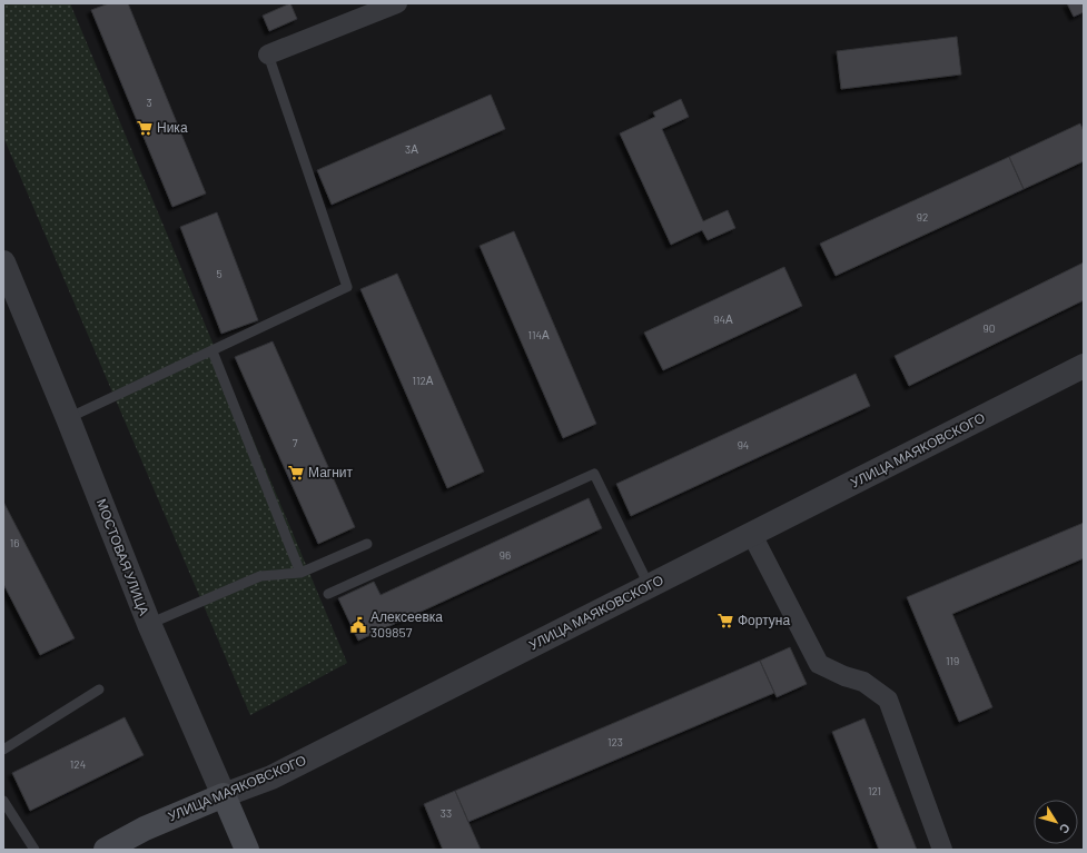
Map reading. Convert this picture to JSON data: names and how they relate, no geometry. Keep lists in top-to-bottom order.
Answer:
{
  "streets": {
    "main road": ["УЛИЦА МАЯКОВСКОГО", "МОСТОВАЯ УЛИЦА"]
  },
  "crossings": [
    ["УЛИЦА МАЯКОВСКОГО", "МОСТОВАЯ УЛИЦА"]
  ],
  "places": {
    "supermarket": ["Ника", "Магнит", "Фортуна"],
    "public building": ["Алексеевка 309857"]
  },
  "house_numbers": [
    "3",
    "3А",
    "92",
    "5",
    "94А",
    "90",
    "114А",
    "112А",
    "7",
    "94",
    "16",
    "96",
    "119",
    "123",
    "124",
    "121",
    "33"
  ],
  "north": "bottom right"
}
